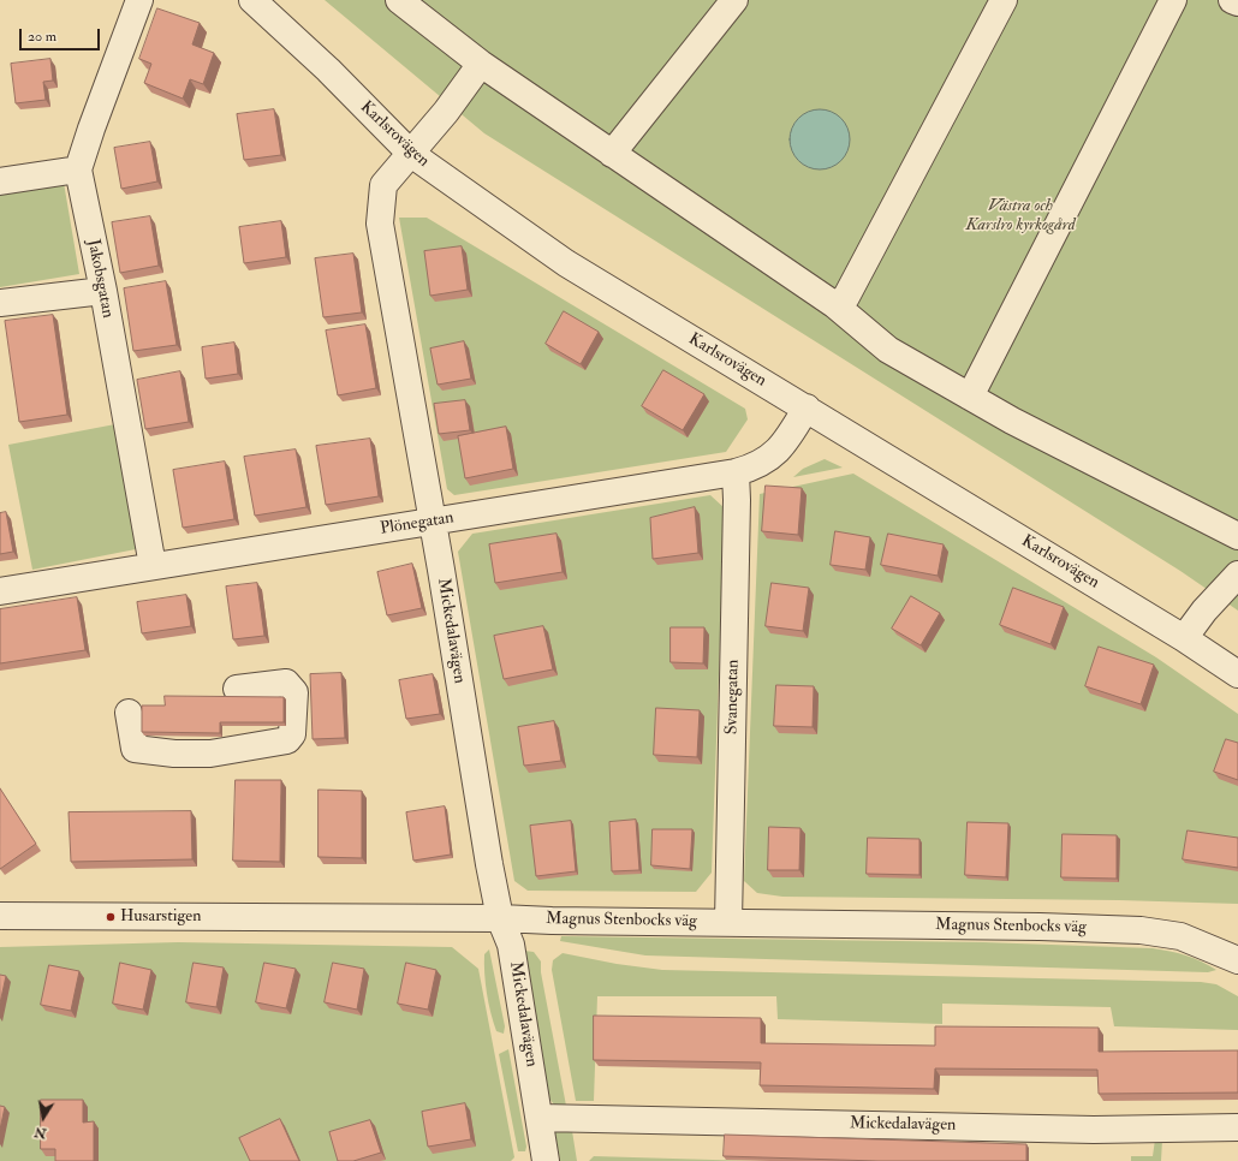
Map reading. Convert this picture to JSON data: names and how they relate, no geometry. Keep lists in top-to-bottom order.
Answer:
{
  "streets": {
    "street": [
      "Karlsrovägen",
      "Jakobsgatan",
      "Plönegatan",
      "Mickedalavägen",
      "Svanegatan",
      "Magnus Stenbocks väg"
    ]
  },
  "crossings": [
    ["Karlsrovägen", "Plönegatan"],
    ["Karlsrovägen", "Mickedalavägen"],
    ["Jakobsgatan", "Plönegatan"],
    ["Plönegatan", "Mickedalavägen"],
    ["Plönegatan", "Svanegatan"],
    ["Mickedalavägen", "Magnus Stenbocks väg"],
    ["Svanegatan", "Magnus Stenbocks väg"]
  ],
  "parks": ["Västra och Karslro kyrkogård"],
  "places": ["Husarstigen"],
  "scale_bar": "20 m",
  "north": "bottom"
}
